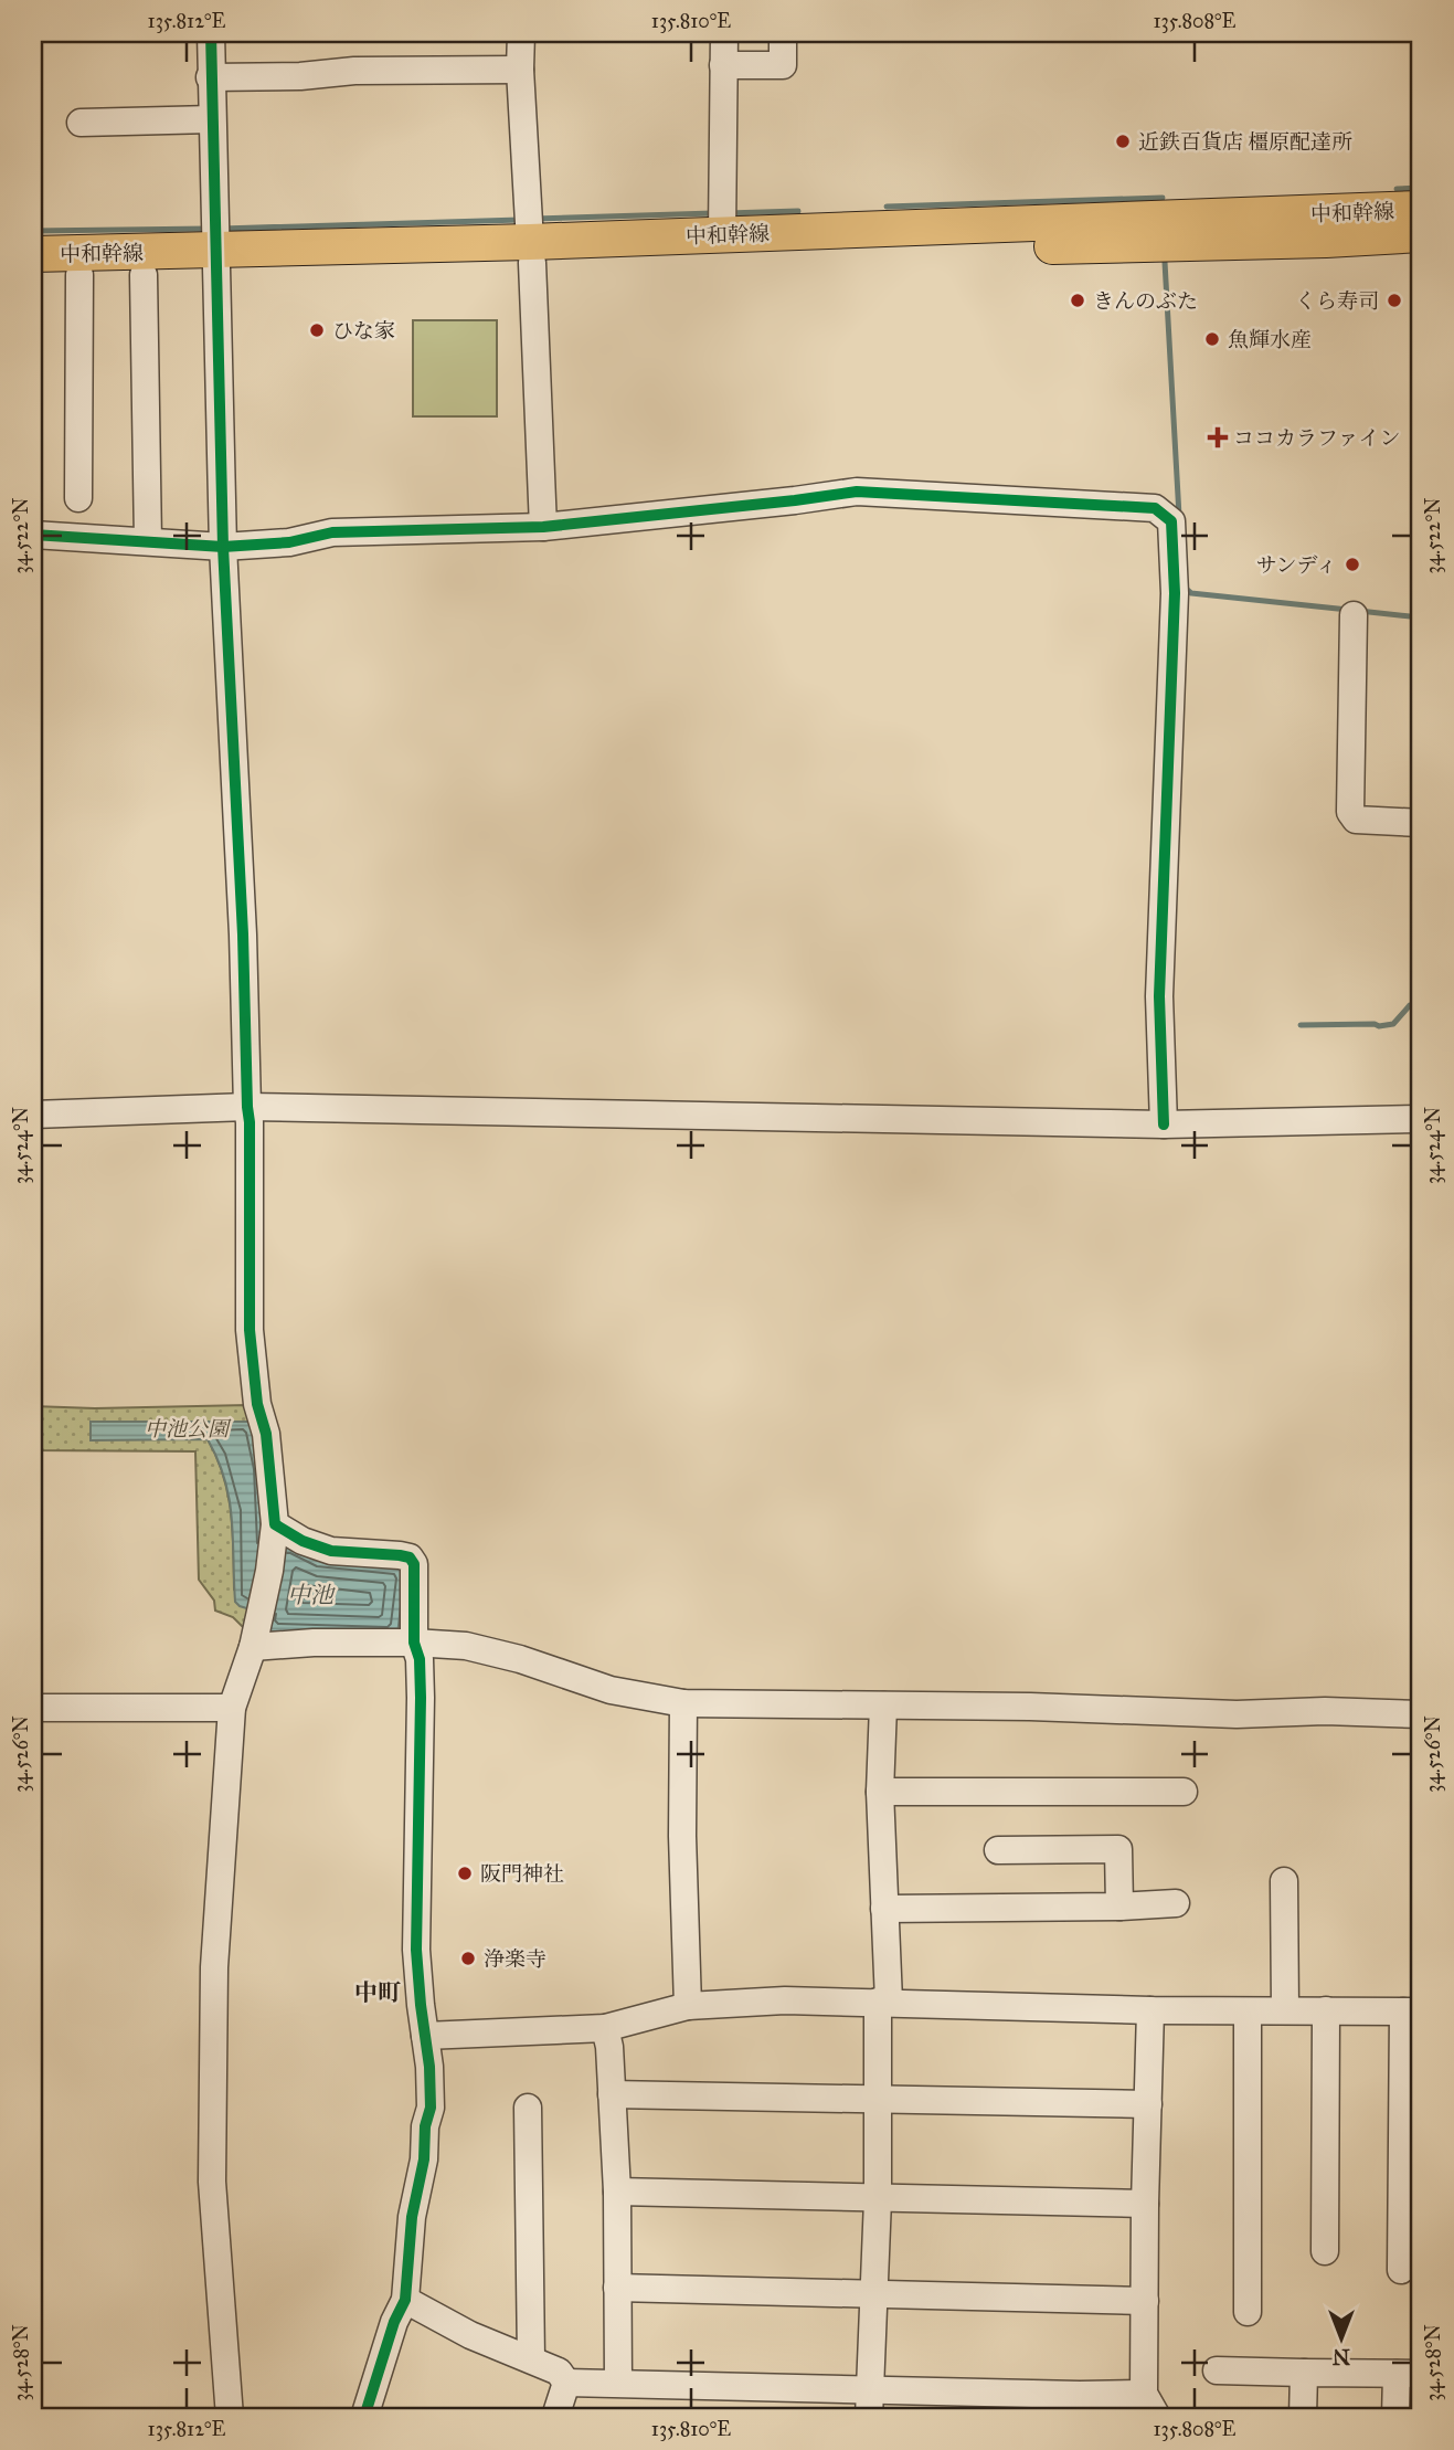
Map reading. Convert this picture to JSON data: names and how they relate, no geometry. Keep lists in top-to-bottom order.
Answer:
{
  "streets": {
    "main road": ["中和幹線"]
  },
  "districts": ["中町"],
  "water": ["中池"],
  "parks": ["中池公園"],
  "places": {
    "other": [
      "近鉄百貨店 橿原配達所",
      "きんのぶた",
      "くら寿司",
      "ひな家",
      "魚輝水産",
      "サンディ",
      "阪門神社",
      "浄楽寺"
    ],
    "health": ["ココカラファイン"]
  },
  "north": "bottom",
  "coordinates": [
    "135.812°E",
    "135.810°E",
    "135.808°E",
    "34.522°N",
    "34.524°N",
    "34.526°N",
    "34.528°N"
  ]
}
